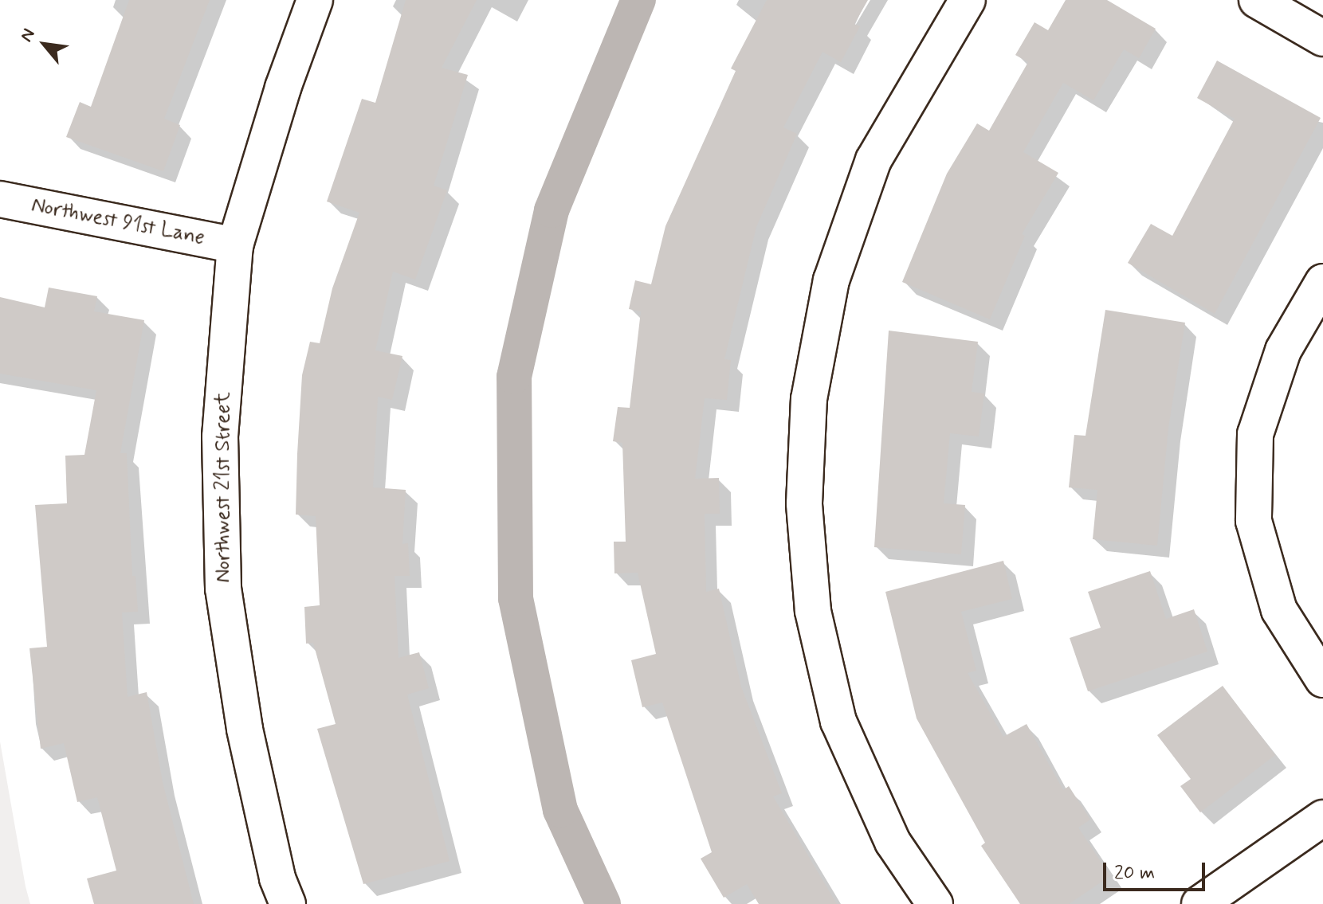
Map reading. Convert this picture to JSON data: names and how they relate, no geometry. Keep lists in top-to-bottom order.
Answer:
{
  "streets": {
    "street": ["Northwest 91st Lane", "Northwest 21st Street"]
  },
  "crossings": [
    ["Northwest 91st Lane", "Northwest 21st Street"]
  ],
  "scale_bar": "20 m",
  "north": "top left"
}
